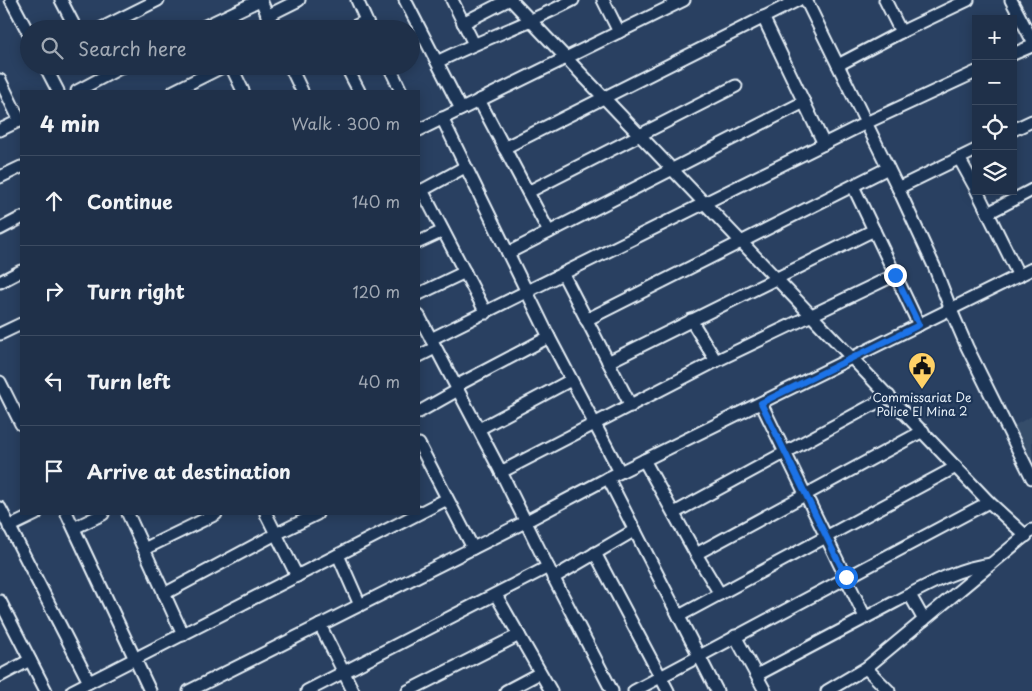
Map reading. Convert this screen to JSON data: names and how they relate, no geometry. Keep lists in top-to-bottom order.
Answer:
{
  "places": {
    "public building": ["Commissariat De Police El Mina 2"]
  },
  "page": {
    "map_buttons": ["+", "−"],
    "search": "Search here",
    "heading": ["4 min", "Walk · 300 m"],
    "list": [
      ["Continue", "140 m"],
      ["Turn right", "120 m"],
      ["Turn left", "40 m"],
      "Arrive at destination"
    ]
  }
}
